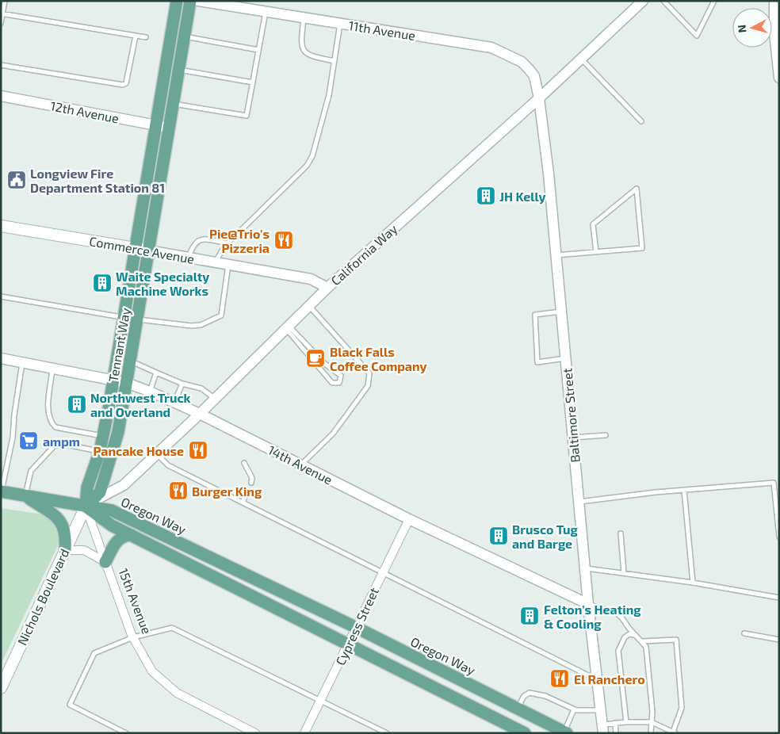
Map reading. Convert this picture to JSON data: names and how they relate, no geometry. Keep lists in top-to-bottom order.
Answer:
{
  "streets": {
    "main road": [
      "Commerce Avenue",
      "Tennant Way",
      "Oregon Way",
      "Nichols Boulevard"
    ],
    "street": [
      "11th Avenue",
      "12th Avenue",
      "California Way",
      "Baltimore Street",
      "14th Avenue",
      "15th Avenue",
      "Cypress Street"
    ]
  },
  "crossings": [
    ["11th Avenue", "California Way"],
    ["11th Avenue", "Baltimore Street"],
    ["12th Avenue", "Tennant Way"],
    ["Commerce Avenue", "California Way"],
    ["Commerce Avenue", "Tennant Way"],
    ["California Way", "Tennant Way"],
    ["California Way", "Baltimore Street"],
    ["California Way", "14th Avenue"],
    ["California Way", "Oregon Way"],
    ["California Way", "Nichols Boulevard"],
    ["California Way", "15th Avenue"],
    ["Tennant Way", "14th Avenue"],
    ["Tennant Way", "Oregon Way"],
    ["Tennant Way", "Nichols Boulevard"],
    ["Tennant Way", "15th Avenue"],
    ["Baltimore Street", "14th Avenue"],
    ["14th Avenue", "Cypress Street"],
    ["Oregon Way", "Nichols Boulevard"],
    ["Oregon Way", "15th Avenue"],
    ["Oregon Way", "Cypress Street"],
    ["Nichols Boulevard", "15th Avenue"]
  ],
  "places": {
    "public building": ["Longview Fire Department Station 81"],
    "building": [
      "JH Kelly",
      "Waite Specialty Machine Works",
      "Northwest Truck and Overland",
      "Brusco Tug and Barge",
      "Felton's Heating & Cooling"
    ],
    "restaurant": [
      "Pie@Trio's Pizzeria",
      "Pancake House",
      "Burger King",
      "El Ranchero"
    ],
    "cafe": ["Black Falls Coffee Company"],
    "supermarket": ["ampm"]
  },
  "north": "left"
}
